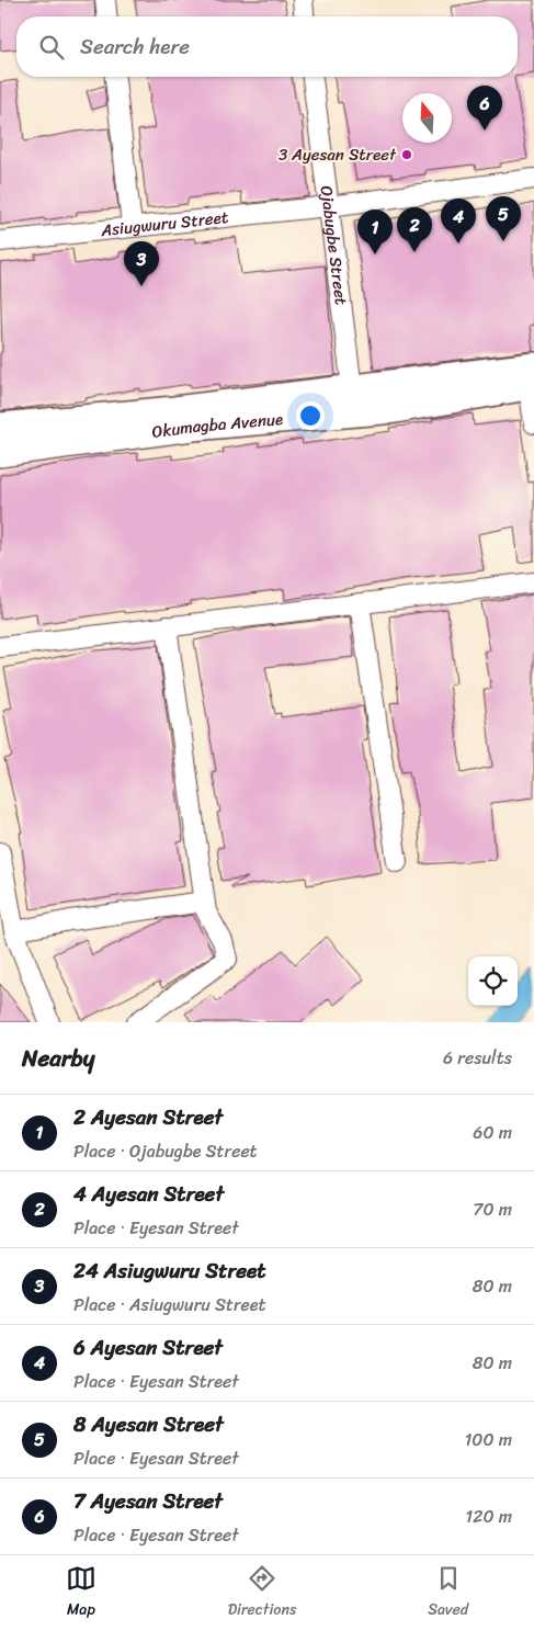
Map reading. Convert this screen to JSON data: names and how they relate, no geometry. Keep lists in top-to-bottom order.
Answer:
{
  "streets": {
    "main road": ["Okumagba Avenue"],
    "street": ["Asiugwuru Street", "Ojabugbe Street"]
  },
  "crossings": [
    ["Asiugwuru Street", "Ojabugbe Street"],
    ["Ojabugbe Street", "Okumagba Avenue"]
  ],
  "places": ["3 Ayesan Street"],
  "north": "top",
  "page": {
    "search": "Search here",
    "pins": [
      "6",
      "5",
      "4",
      "2",
      "1",
      "3"
    ],
    "heading": ["Nearby", "6 results"],
    "list": [
      {
        "mark": "1",
        "name": "2 Ayesan Street",
        "note": "Place · Ojabugbe Street",
        "value": "60 m"
      },
      {
        "mark": "2",
        "name": "4 Ayesan Street",
        "note": "Place · Eyesan Street",
        "value": "70 m"
      },
      {
        "mark": "3",
        "name": "24 Asiugwuru Street",
        "note": "Place · Asiugwuru Street",
        "value": "80 m"
      },
      {
        "mark": "4",
        "name": "6 Ayesan Street",
        "note": "Place · Eyesan Street",
        "value": "80 m"
      },
      {
        "mark": "5",
        "name": "8 Ayesan Street",
        "note": "Place · Eyesan Street",
        "value": "100 m"
      },
      {
        "mark": "6",
        "name": "7 Ayesan Street",
        "note": "Place · Eyesan Street",
        "value": "120 m"
      }
    ],
    "nav": ["Map", "Directions", "Saved"]
  }
}
